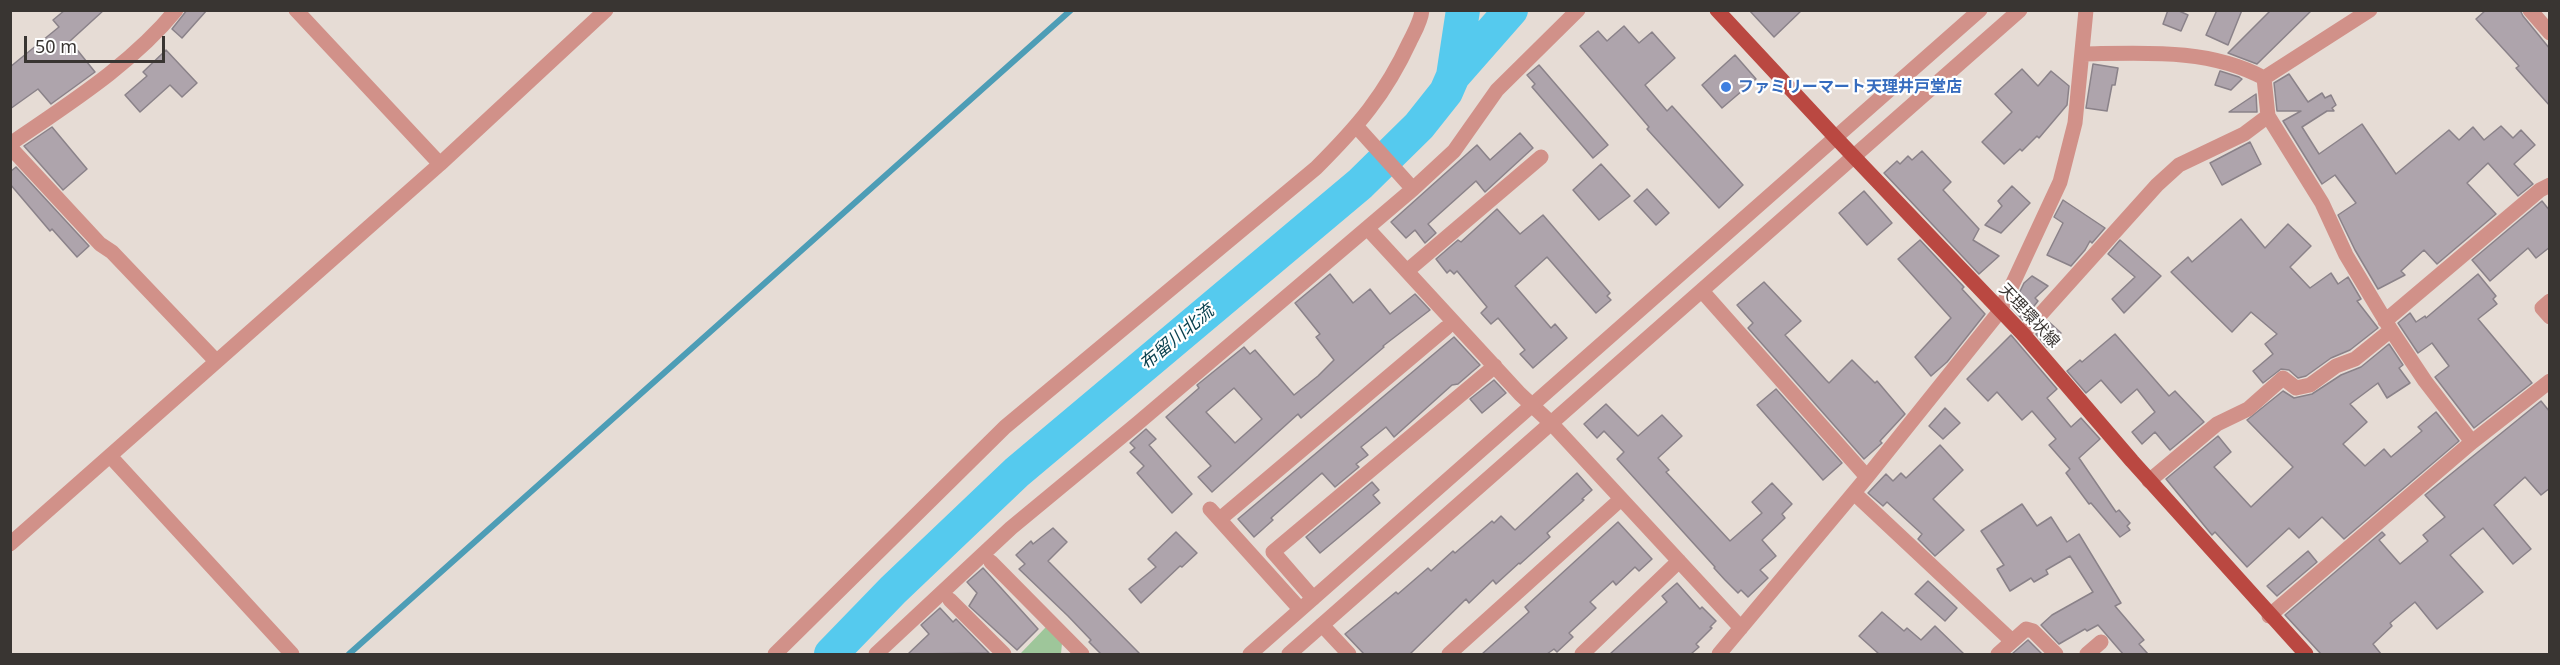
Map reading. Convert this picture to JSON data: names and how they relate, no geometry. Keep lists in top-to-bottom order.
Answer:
{
  "streets": {
    "main road": ["天理環状線"]
  },
  "water": ["布留川北流"],
  "places": ["ファミリーマート天理井戸堂店"],
  "scale_bar": "50 m"
}
